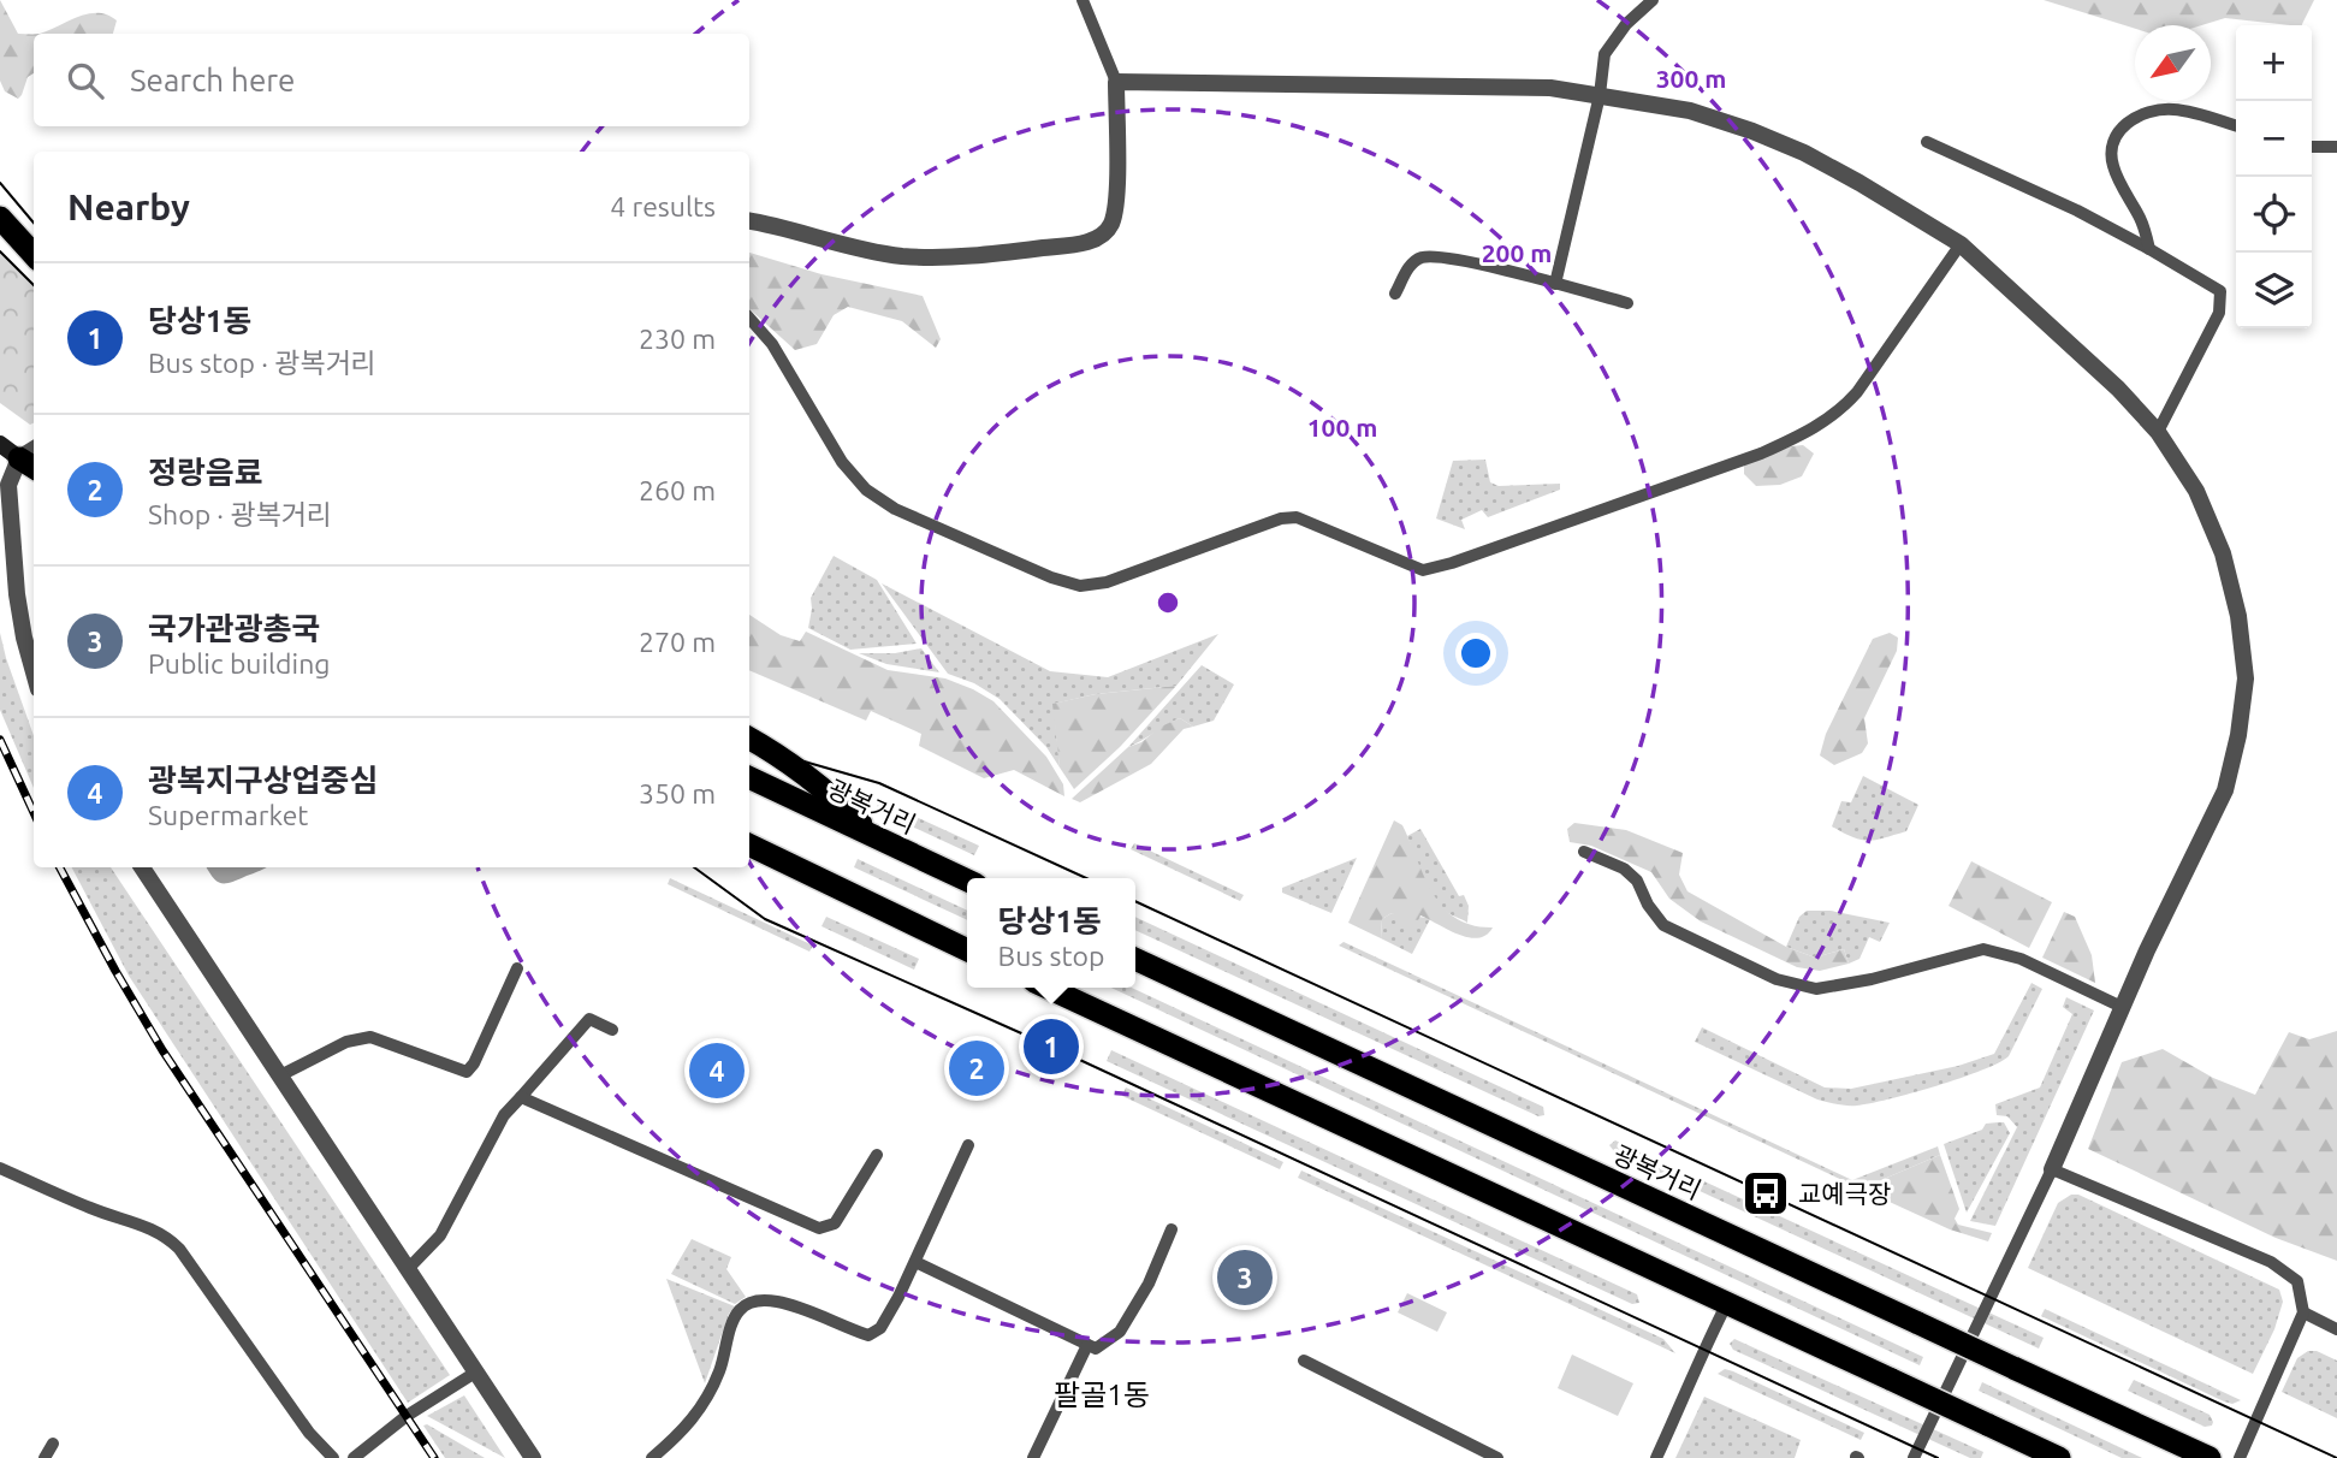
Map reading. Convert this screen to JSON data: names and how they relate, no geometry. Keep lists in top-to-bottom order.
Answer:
{
  "streets": {
    "highway": ["광복거리"]
  },
  "districts": ["팔골1동"],
  "places": {
    "bus stop": ["교예극장"]
  },
  "north": "bottom left",
  "page": {
    "map_buttons": ["+", "−"],
    "search": "Search here",
    "heading": ["Nearby", "4 results"],
    "list": [
      {
        "mark": "1",
        "name": "당상1동",
        "note": "Bus stop · 광복거리",
        "value": "230 m"
      },
      {
        "mark": "2",
        "name": "정랑음료",
        "note": "Shop · 광복거리",
        "value": "260 m"
      },
      {
        "mark": "3",
        "name": "국가관광총국",
        "note": "Public building",
        "value": "270 m"
      },
      {
        "mark": "4",
        "name": "광복지구상업중심",
        "note": "Supermarket",
        "value": "350 m"
      }
    ],
    "popup": ["당상1동", "Bus stop"],
    "pins": [
      "1",
      "2",
      "4",
      "3"
    ]
  },
  "rings": ["300 m", "200 m", "100 m"]
}
